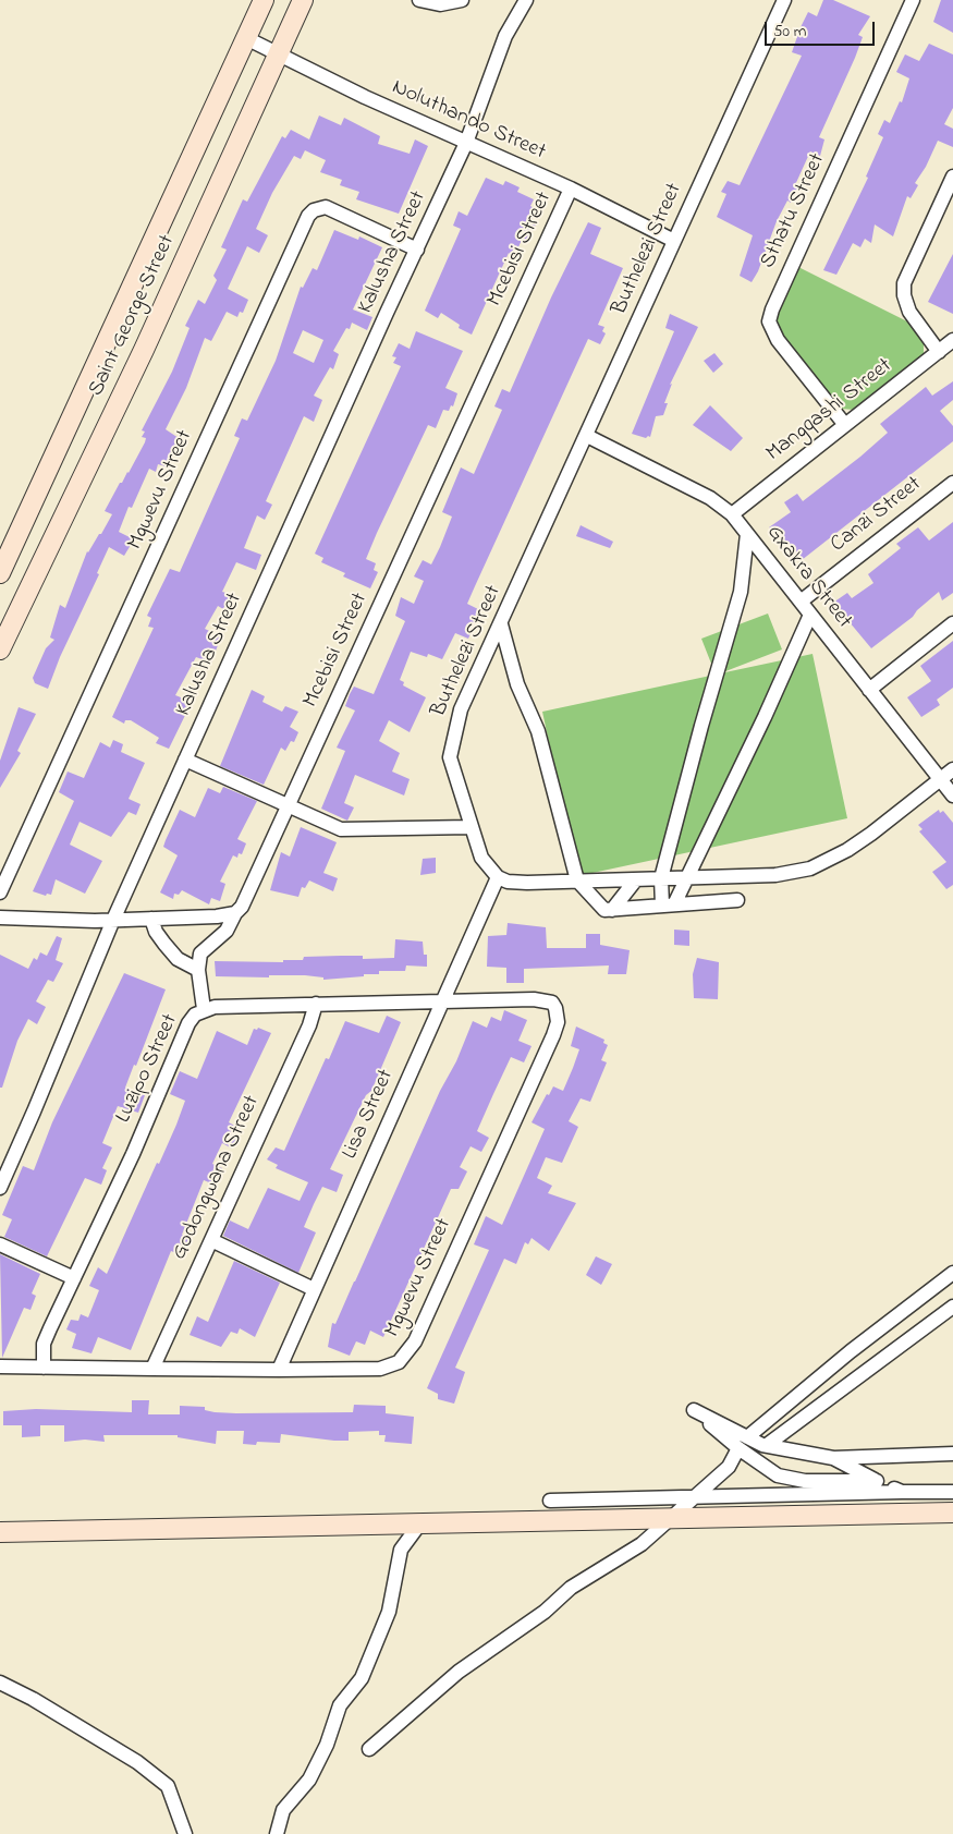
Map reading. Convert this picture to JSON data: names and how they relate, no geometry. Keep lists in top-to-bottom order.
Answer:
{
  "streets": {
    "main road": ["Saint George Street"],
    "street": [
      "Noluthando Street",
      "Sthatu Street",
      "Mcebisi Street",
      "Buthelezi Street",
      "Kalusha Street",
      "Mangqashi Street",
      "Mgwevu Street",
      "Canzi Street",
      "Gxakra Street",
      "Luzipo Street",
      "Lisa Street",
      "Godongwana Street"
    ]
  },
  "crossings": [
    ["Noluthando Street", "Mcebisi Street"],
    ["Noluthando Street", "Buthelezi Street"],
    ["Noluthando Street", "Kalusha Street"],
    ["Noluthando Street", "Saint George Street"],
    ["Sthatu Street", "Mangqashi Street"],
    ["Buthelezi Street", "Gxakra Street"],
    ["Buthelezi Street", "Lisa Street"],
    ["Kalusha Street", "Mgwevu Street"],
    ["Mangqashi Street", "Gxakra Street"],
    ["Mgwevu Street", "Luzipo Street"],
    ["Mgwevu Street", "Lisa Street"],
    ["Mgwevu Street", "Godongwana Street"],
    ["Canzi Street", "Gxakra Street"],
    ["Luzipo Street", "Lisa Street"],
    ["Luzipo Street", "Godongwana Street"]
  ],
  "scale_bar": "50 m"
}
